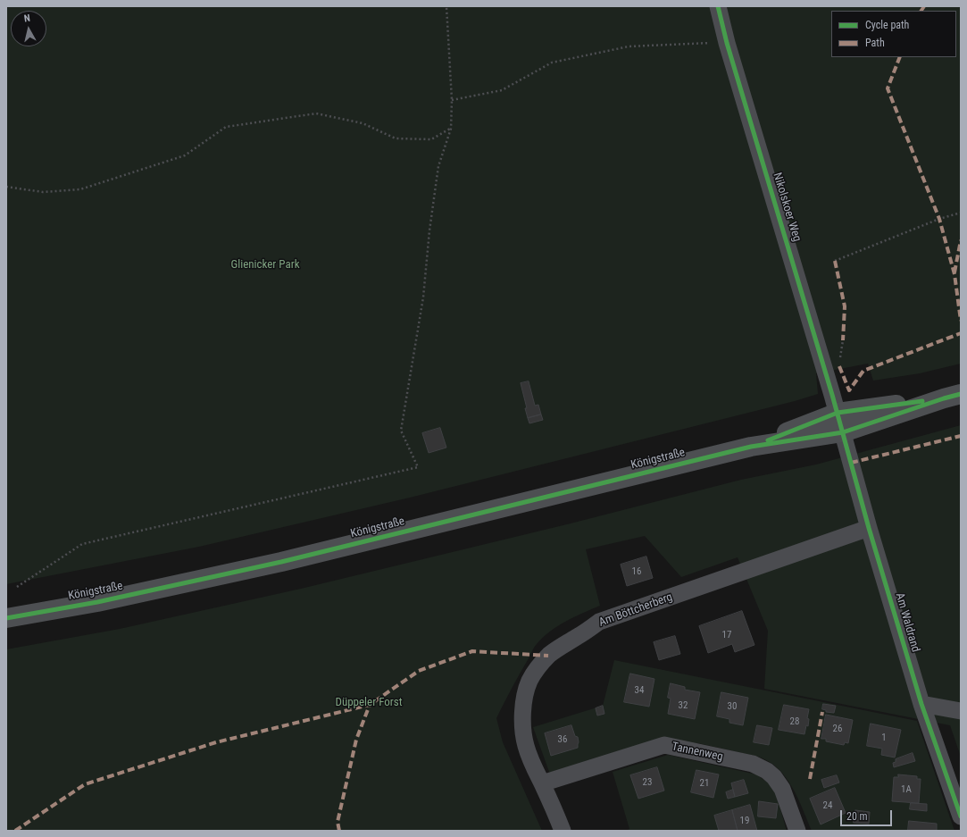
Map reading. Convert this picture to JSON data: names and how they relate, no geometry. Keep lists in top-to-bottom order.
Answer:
{
  "streets": {
    "main road": ["Königstraße"],
    "street": [
      "Nikolskoer Weg",
      "Am Böttcherberg",
      "Am Waldrand",
      "Tannenweg"
    ]
  },
  "crossings": [
    ["Nikolskoer Weg", "Königstraße"],
    ["Königstraße", "Am Waldrand"],
    ["Am Böttcherberg", "Am Waldrand"],
    ["Am Böttcherberg", "Tannenweg"]
  ],
  "parks": ["Glienicker Park", "Düppeler Forst"],
  "house_numbers": [
    "16",
    "17",
    "34",
    "32",
    "30",
    "28",
    "26",
    "1",
    "36",
    "23",
    "21",
    "1A",
    "24",
    "19"
  ],
  "legend": ["Cycle path", "Path"],
  "scale_bar": "20 m",
  "north": "top"
}
